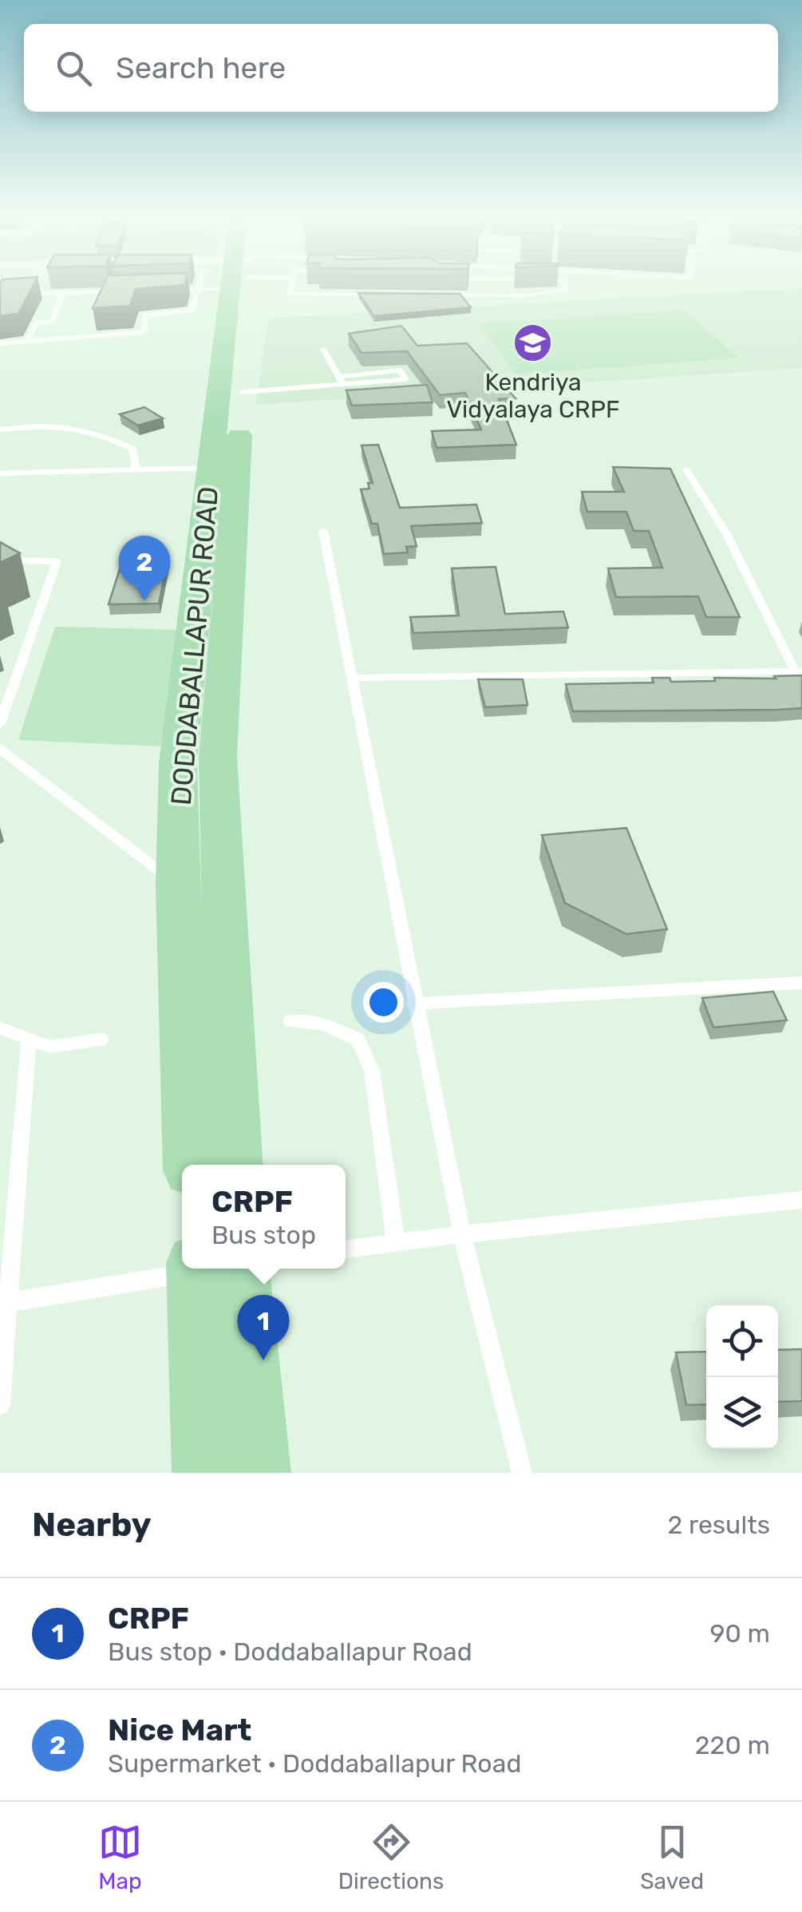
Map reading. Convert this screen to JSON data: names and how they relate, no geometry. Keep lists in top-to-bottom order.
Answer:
{
  "streets": {
    "main road": ["DODDABALLAPUR ROAD"]
  },
  "places": {
    "school or university": ["Kendriya Vidyalaya CRPF"]
  },
  "page": {
    "search": "Search here",
    "pins": ["2", "1"],
    "popup": ["CRPF", "Bus stop"],
    "heading": ["Nearby", "2 results"],
    "list": [
      {
        "mark": "1",
        "name": "CRPF",
        "note": "Bus stop · Doddaballapur Road",
        "value": "90 m"
      },
      {
        "mark": "2",
        "name": "Nice Mart",
        "note": "Supermarket · Doddaballapur Road",
        "value": "220 m"
      }
    ],
    "nav": ["Map", "Directions", "Saved"]
  }
}
